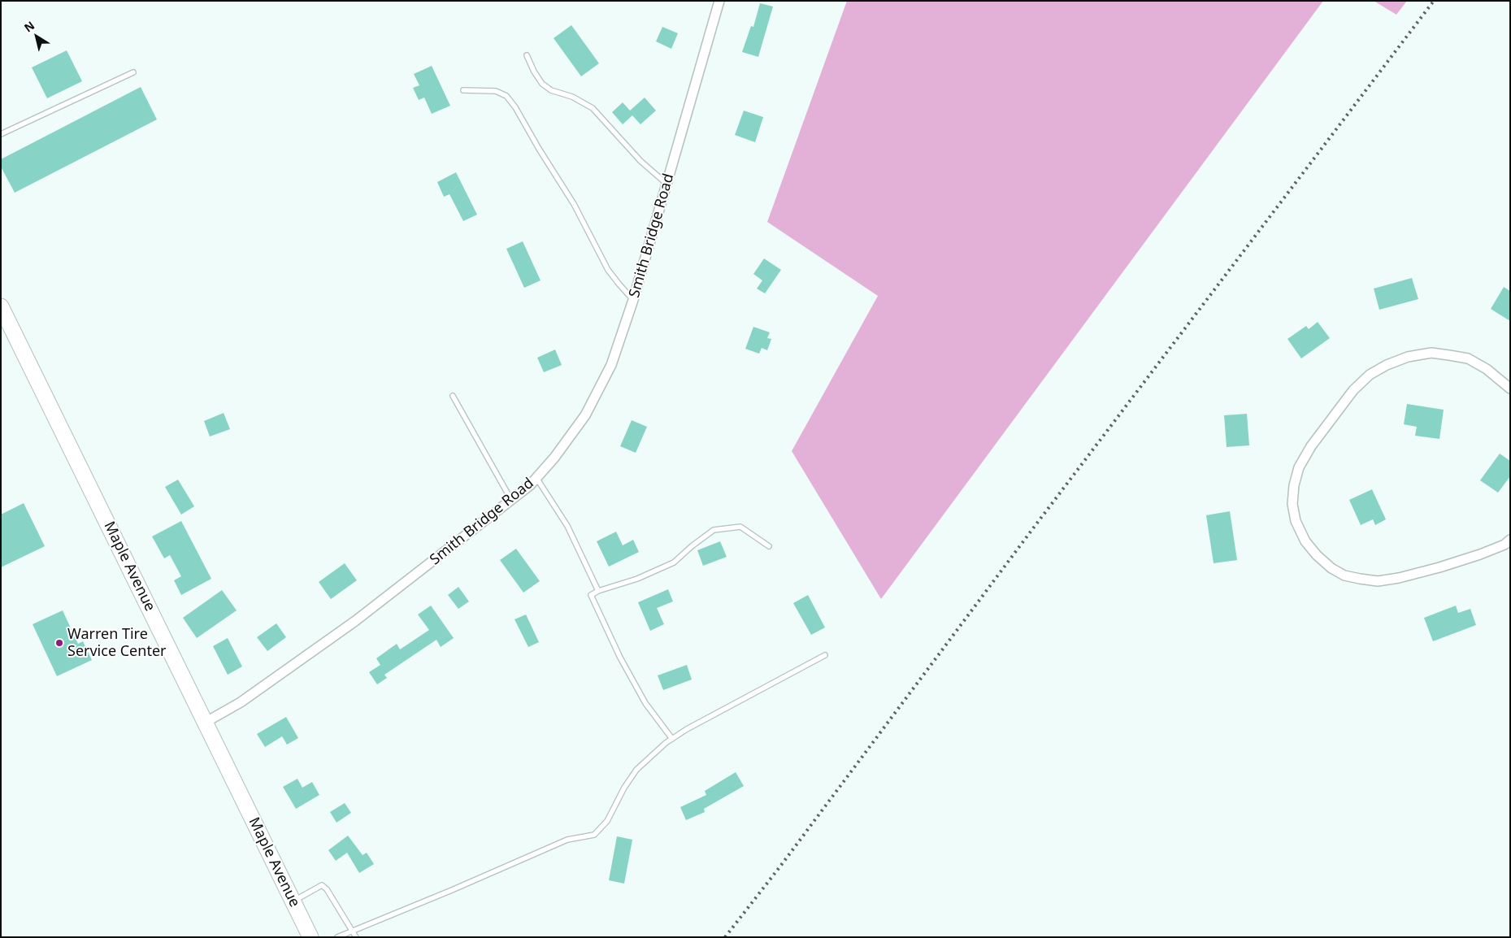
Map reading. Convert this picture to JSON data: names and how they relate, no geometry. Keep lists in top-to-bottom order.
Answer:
{
  "streets": {
    "main road": ["Maple Avenue"],
    "street": ["Smith Bridge Road"]
  },
  "crossings": [
    ["Smith Bridge Road", "Maple Avenue"]
  ],
  "places": ["Warren Tire Service Center"],
  "north": "top left"
}
